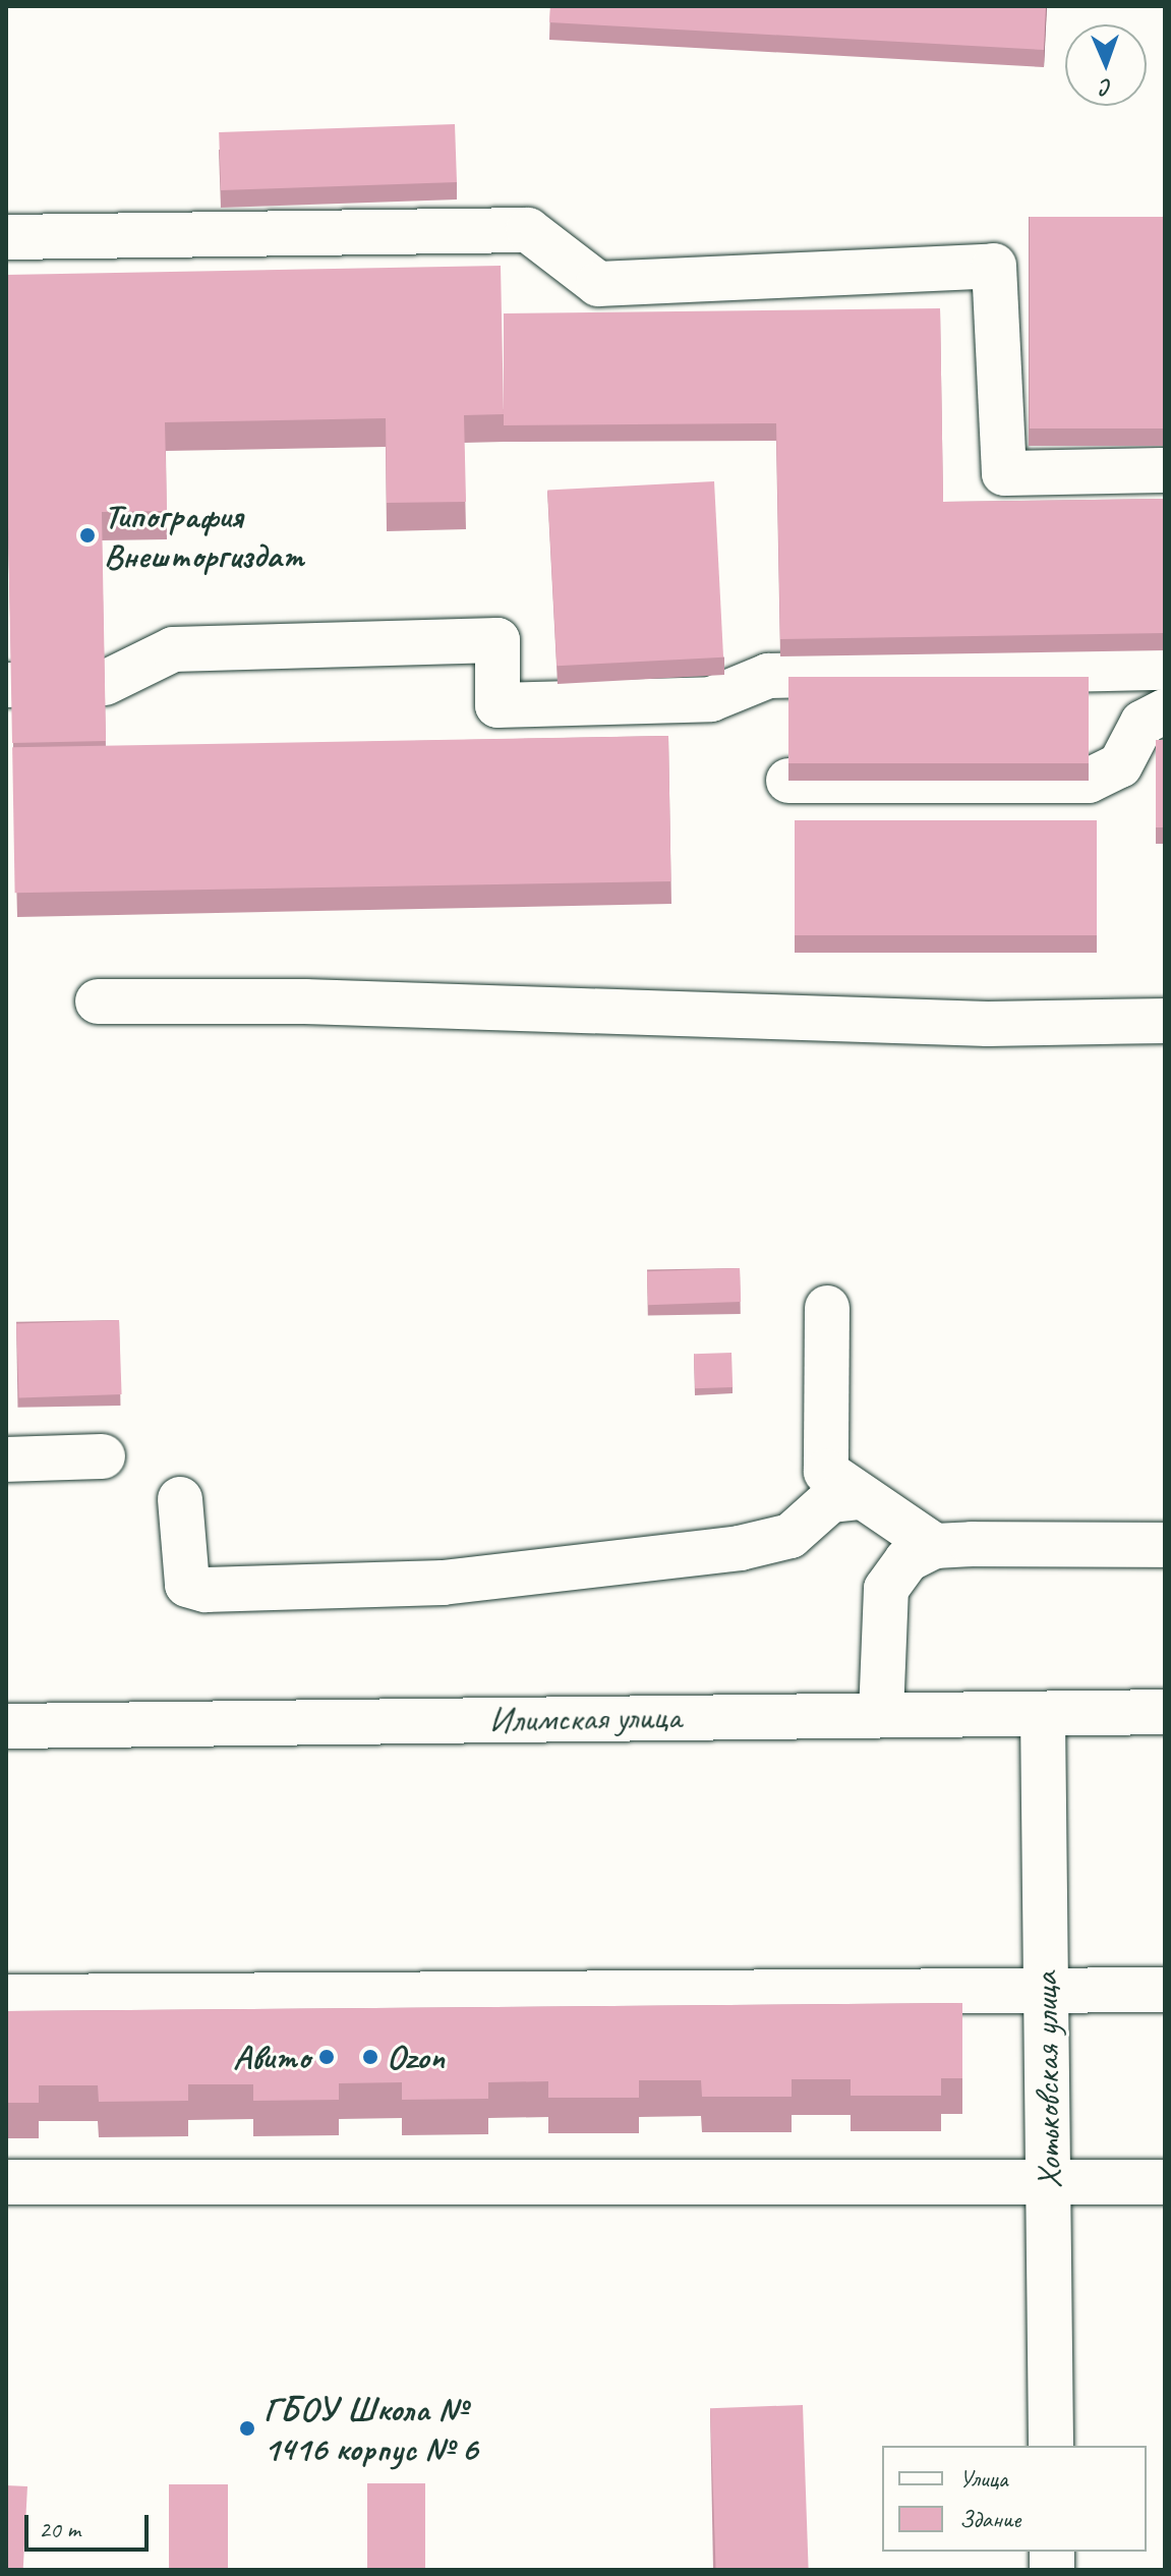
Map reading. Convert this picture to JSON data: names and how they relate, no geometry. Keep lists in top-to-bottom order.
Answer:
{
  "streets": {
    "street": ["Илимская улица", "Хотьковская улица"]
  },
  "crossings": [
    ["Илимская улица", "Хотьковская улица"]
  ],
  "places": [
    "Типография Внешторгиздат",
    "Авито",
    "Ozon",
    "ГБОУ Школа № 1416 корпус № 6"
  ],
  "legend": ["Улица", "Здание"],
  "scale_bar": "20 m",
  "north": "bottom"
}
